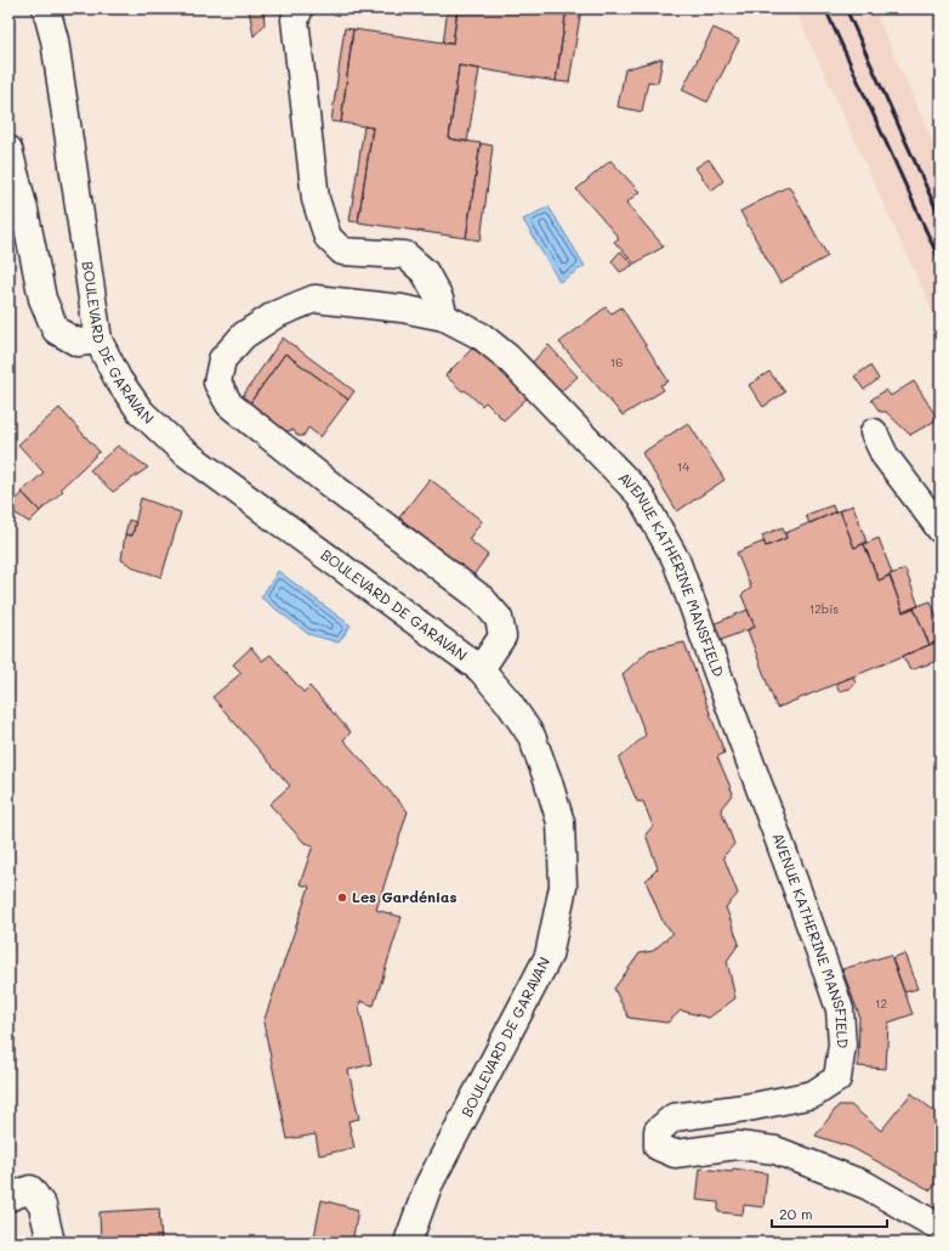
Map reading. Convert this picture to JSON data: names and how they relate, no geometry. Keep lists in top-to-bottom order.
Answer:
{
  "streets": {
    "street": ["BOULEVARD DE GARAVAN", "AVENUE KATHERINE MANSFIELD"]
  },
  "crossings": [
    ["BOULEVARD DE GARAVAN", "AVENUE KATHERINE MANSFIELD"]
  ],
  "places": ["Les Gardénias"],
  "house_numbers": [
    "16",
    "14",
    "12bis",
    "12"
  ],
  "scale_bar": "20 m"
}
